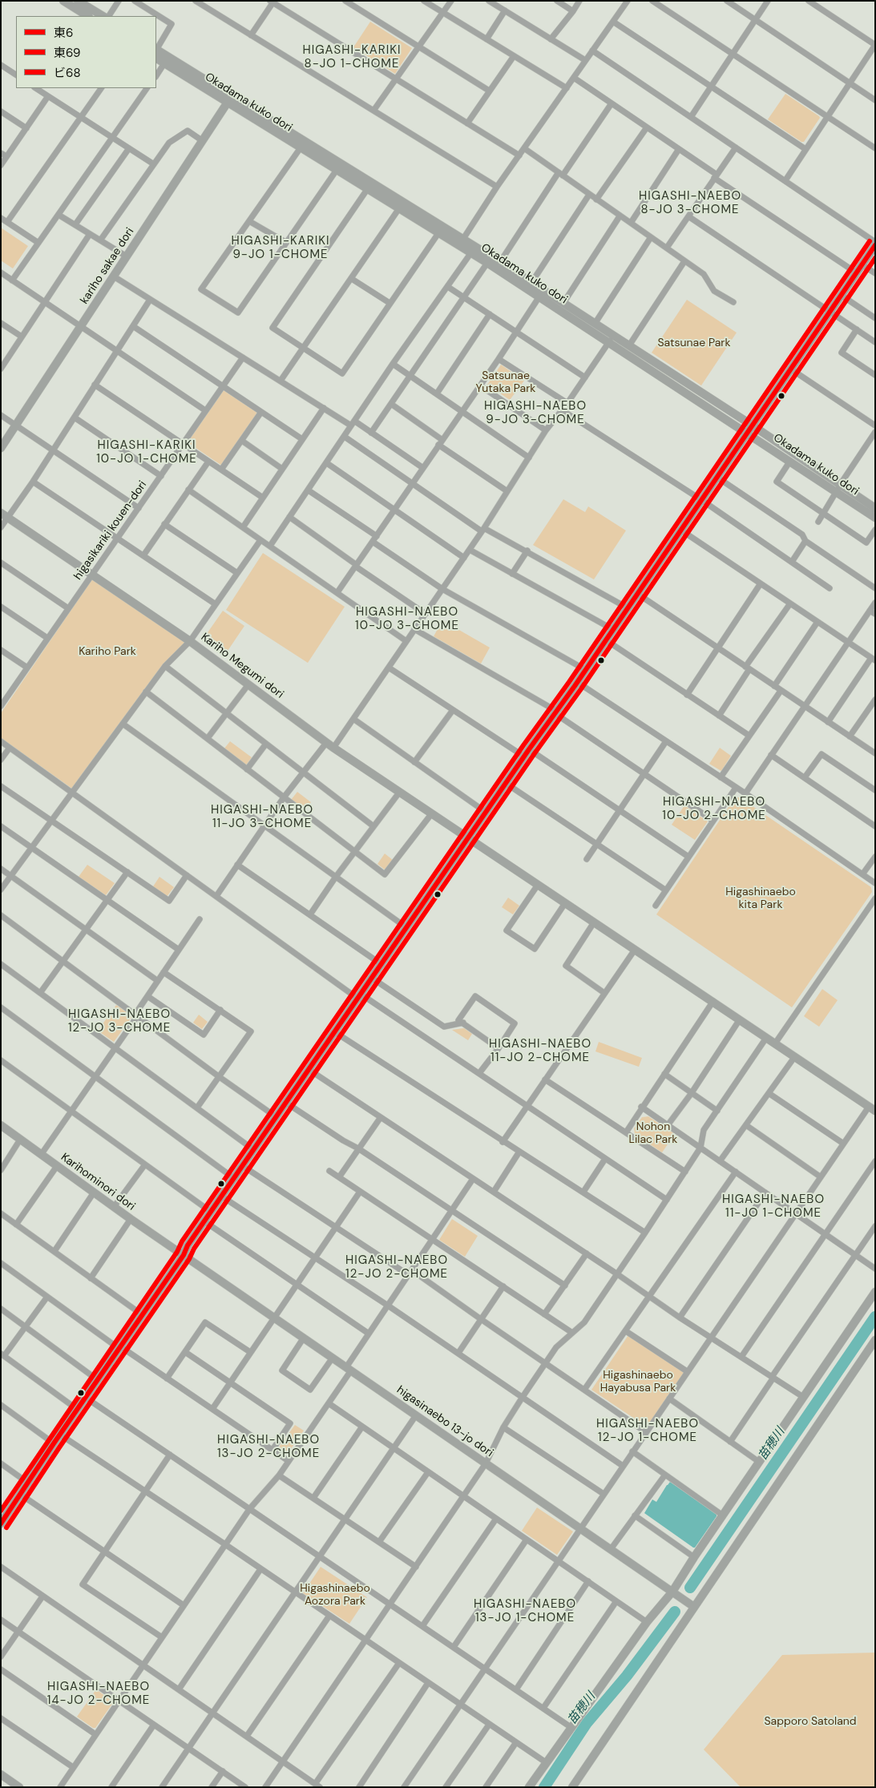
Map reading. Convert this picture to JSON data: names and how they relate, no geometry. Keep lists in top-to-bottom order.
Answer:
{
  "streets": {
    "street": [
      "Okadama kuko dori",
      "kariho sakae dori",
      "higasikariki kouen-dori",
      "Kariho Megumi dori",
      "Karihominori dori",
      "higasinaebo 13-jo dori"
    ]
  },
  "crossings": [
    ["Okadama kuko dori", "kariho sakae dori"],
    ["higasikariki kouen-dori", "Kariho Megumi dori"],
    ["Karihominori dori", "higasinaebo 13-jo dori"]
  ],
  "districts": [
    "HIGASHI-KARIKI 8-JO 1-CHOME",
    "HIGASHI-NAEBO 8-JO 3-CHOME",
    "HIGASHI-KARIKI 9-JO 1-CHOME",
    "HIGASHI-NAEBO 9-JO 3-CHOME",
    "HIGASHI-KARIKI 10-JO 1-CHOME",
    "HIGASHI-NAEBO 10-JO 3-CHOME",
    "HIGASHI-NAEBO 10-JO 2-CHOME",
    "HIGASHI-NAEBO 11-JO 3-CHOME",
    "HIGASHI-NAEBO 12-JO 3-CHOME",
    "HIGASHI-NAEBO 11-JO 2-CHOME",
    "HIGASHI-NAEBO 11-JO 1-CHOME",
    "HIGASHI-NAEBO 12-JO 2-CHOME",
    "HIGASHI-NAEBO 12-JO 1-CHOME",
    "HIGASHI-NAEBO 13-JO 2-CHOME",
    "HIGASHI-NAEBO 13-JO 1-CHOME",
    "HIGASHI-NAEBO 14-JO 2-CHOME"
  ],
  "water": ["苗穂川"],
  "parks": [
    "Satsunae Park",
    "Satsunae Yutaka Park",
    "Kariho Park",
    "Higashinaebo kita Park",
    "Nohon Lilac Park",
    "Higashinaebo Hayabusa Park",
    "Higashinaebo Aozora Park",
    "Sapporo Satoland"
  ],
  "lines": ["transit line ビ68", "transit line 東6", "transit line 東69"],
  "legend": ["東6", "東69", "ビ68"]
}
